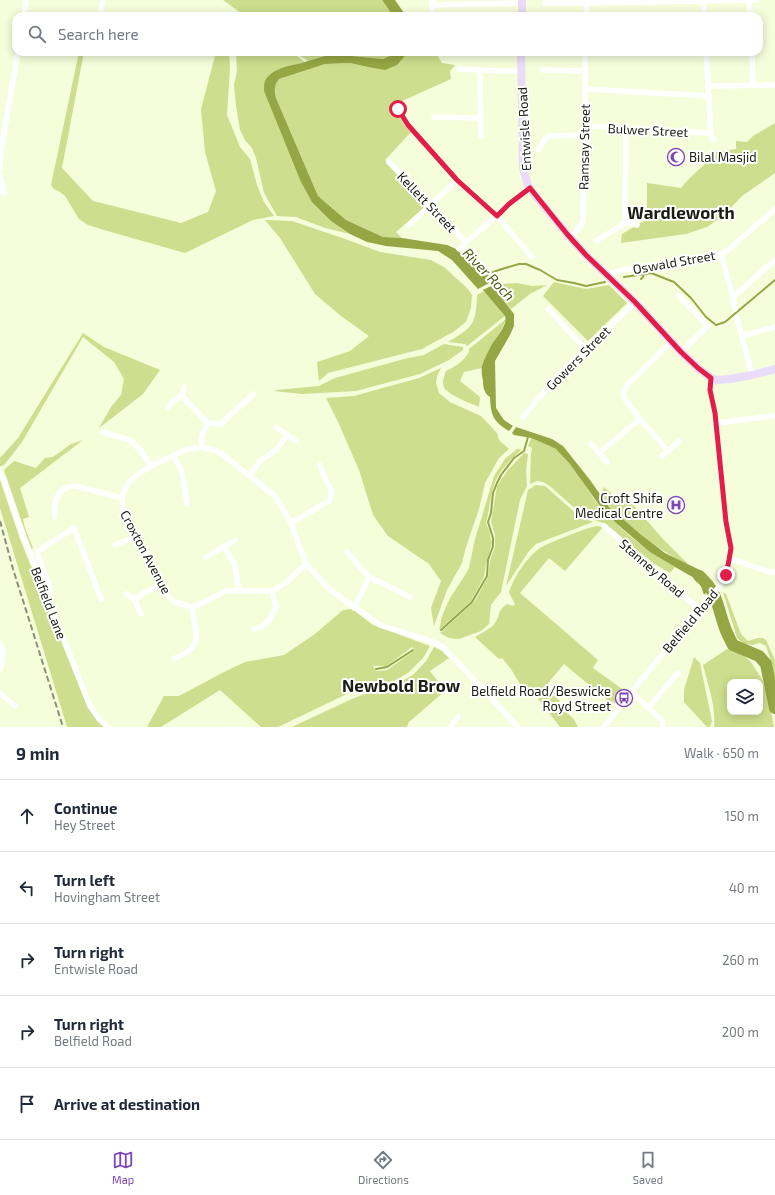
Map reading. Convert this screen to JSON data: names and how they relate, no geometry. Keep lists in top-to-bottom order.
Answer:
{
  "streets": {
    "main road": ["Entwisle Road"],
    "street": [
      "Bulwer Street",
      "Ramsay Street",
      "Kellett Street",
      "Oswald Street",
      "Gowers Street",
      "Croxton Avenue",
      "Stanney Road",
      "Belfield Lane",
      "Belfield Road"
    ]
  },
  "crossings": [
    ["Entwisle Road", "Ramsay Street"],
    ["Entwisle Road", "Oswald Street"],
    ["Entwisle Road", "Gowers Street"],
    ["Entwisle Road", "Belfield Road"],
    ["Bulwer Street", "Ramsay Street"],
    ["Stanney Road", "Belfield Road"]
  ],
  "districts": ["Wardleworth", "Newbold Brow"],
  "water": ["River Roch"],
  "places": {
    "mosque": ["Bilal Masjid"],
    "hospital": ["Croft Shifa Medical Centre"],
    "bus stop": ["Belfield Road/Beswicke Royd Street"]
  },
  "page": {
    "search": "Search here",
    "heading": ["9 min", "Walk · 650 m"],
    "list": [
      ["Continue", "Hey Street", "150 m"],
      ["Turn left", "Hovingham Street", "40 m"],
      ["Turn right", "Entwisle Road", "260 m"],
      ["Turn right", "Belfield Road", "200 m"],
      "Arrive at destination"
    ],
    "nav": ["Map", "Directions", "Saved"]
  }
}
